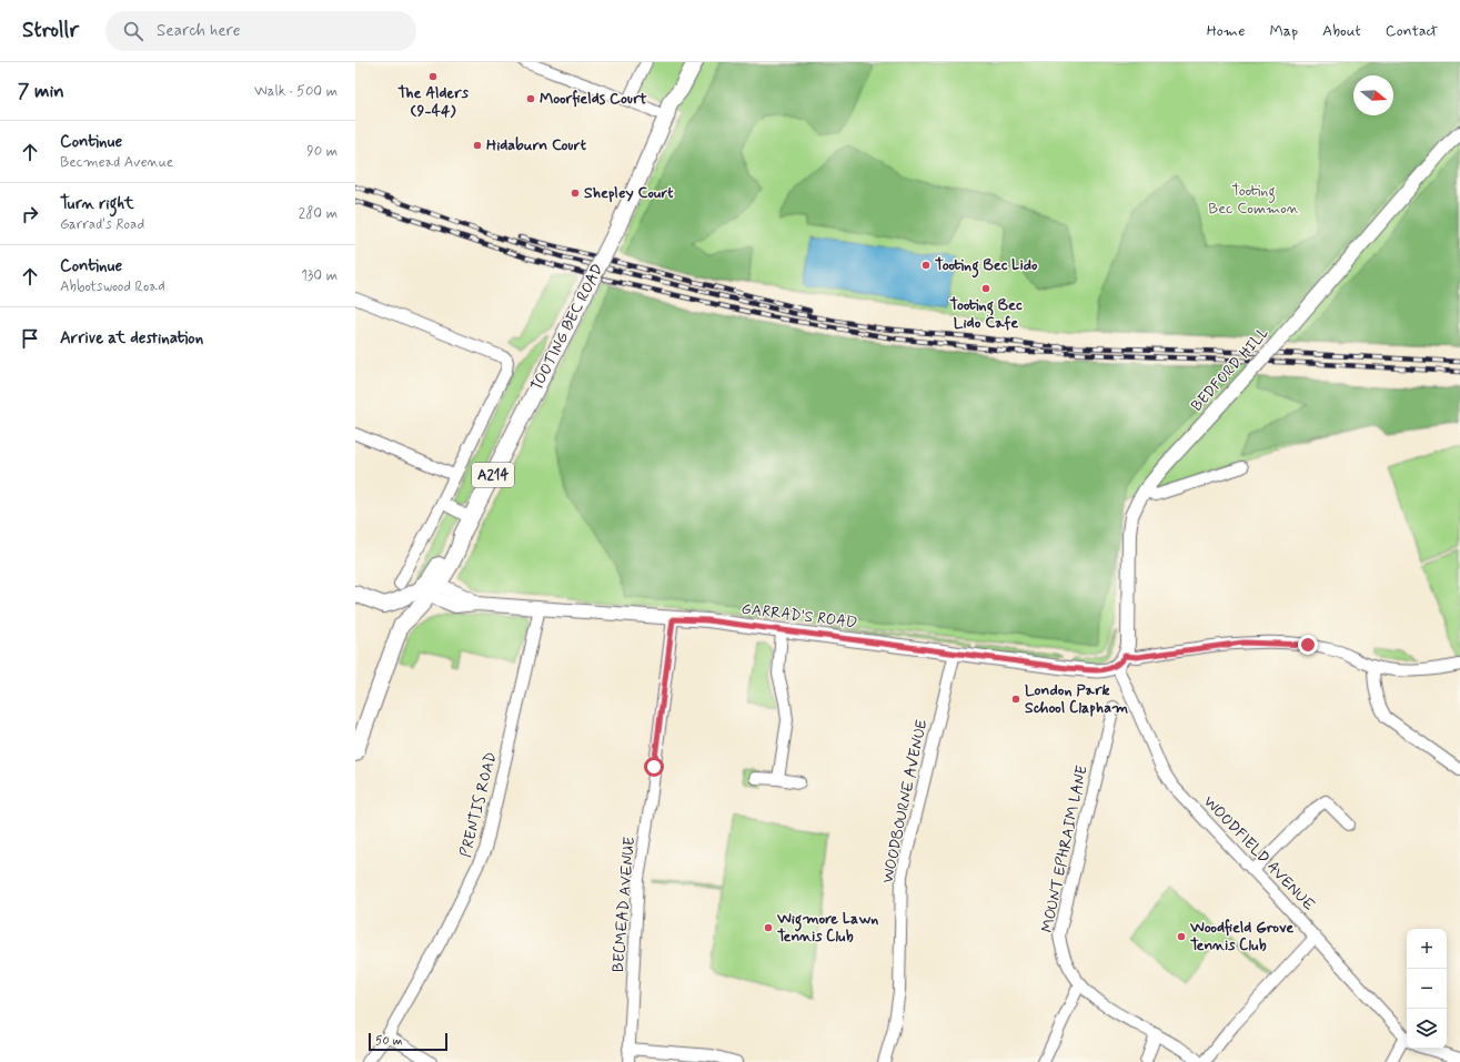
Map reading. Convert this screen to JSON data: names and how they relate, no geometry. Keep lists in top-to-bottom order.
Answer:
{
  "streets": {
    "highway": ["TOOTING BEC ROAD", "A214"],
    "main road": ["BEDFORD HILL", "GARRAD'S ROAD"],
    "street": [
      "WOODBOURNE AVENUE",
      "PRENTIS ROAD",
      "MOUNT EPHRAIM LANE",
      "WOODFIELD AVENUE",
      "BECMEAD AVENUE"
    ]
  },
  "crossings": [
    ["TOOTING BEC ROAD", "A214"],
    ["TOOTING BEC ROAD", "GARRAD'S ROAD"],
    ["BEDFORD HILL", "GARRAD'S ROAD"],
    ["BEDFORD HILL", "WOODFIELD AVENUE"],
    ["A214", "GARRAD'S ROAD"],
    ["GARRAD'S ROAD", "WOODBOURNE AVENUE"],
    ["GARRAD'S ROAD", "PRENTIS ROAD"],
    ["GARRAD'S ROAD", "WOODFIELD AVENUE"],
    ["GARRAD'S ROAD", "BECMEAD AVENUE"]
  ],
  "parks": ["Tooting Bec Common"],
  "places": [
    "The Alders (9-44)",
    "Moorfields Court",
    "Hidaburn Court",
    "Shepley Court",
    "Tooting Bec Lido",
    "Tooting Bec Lido Cafe",
    "London Park School Clapham",
    "Wigmore Lawn Tennis Club",
    "Woodfield Grove Tennis Club"
  ],
  "scale_bar": "50 m",
  "north": "right",
  "page": {
    "header": "Strollr",
    "search": "Search here",
    "nav": [
      "Home",
      "Map",
      "About",
      "Contact"
    ],
    "heading": ["7 min", "Walk · 500 m"],
    "list": [
      ["Continue", "Becmead Avenue", "90 m"],
      ["Turn right", "Garrad's Road", "280 m"],
      ["Continue", "Abbotswood Road", "130 m"],
      "Arrive at destination"
    ],
    "map_buttons": ["+", "−"],
    "scale": "50 m"
  }
}
